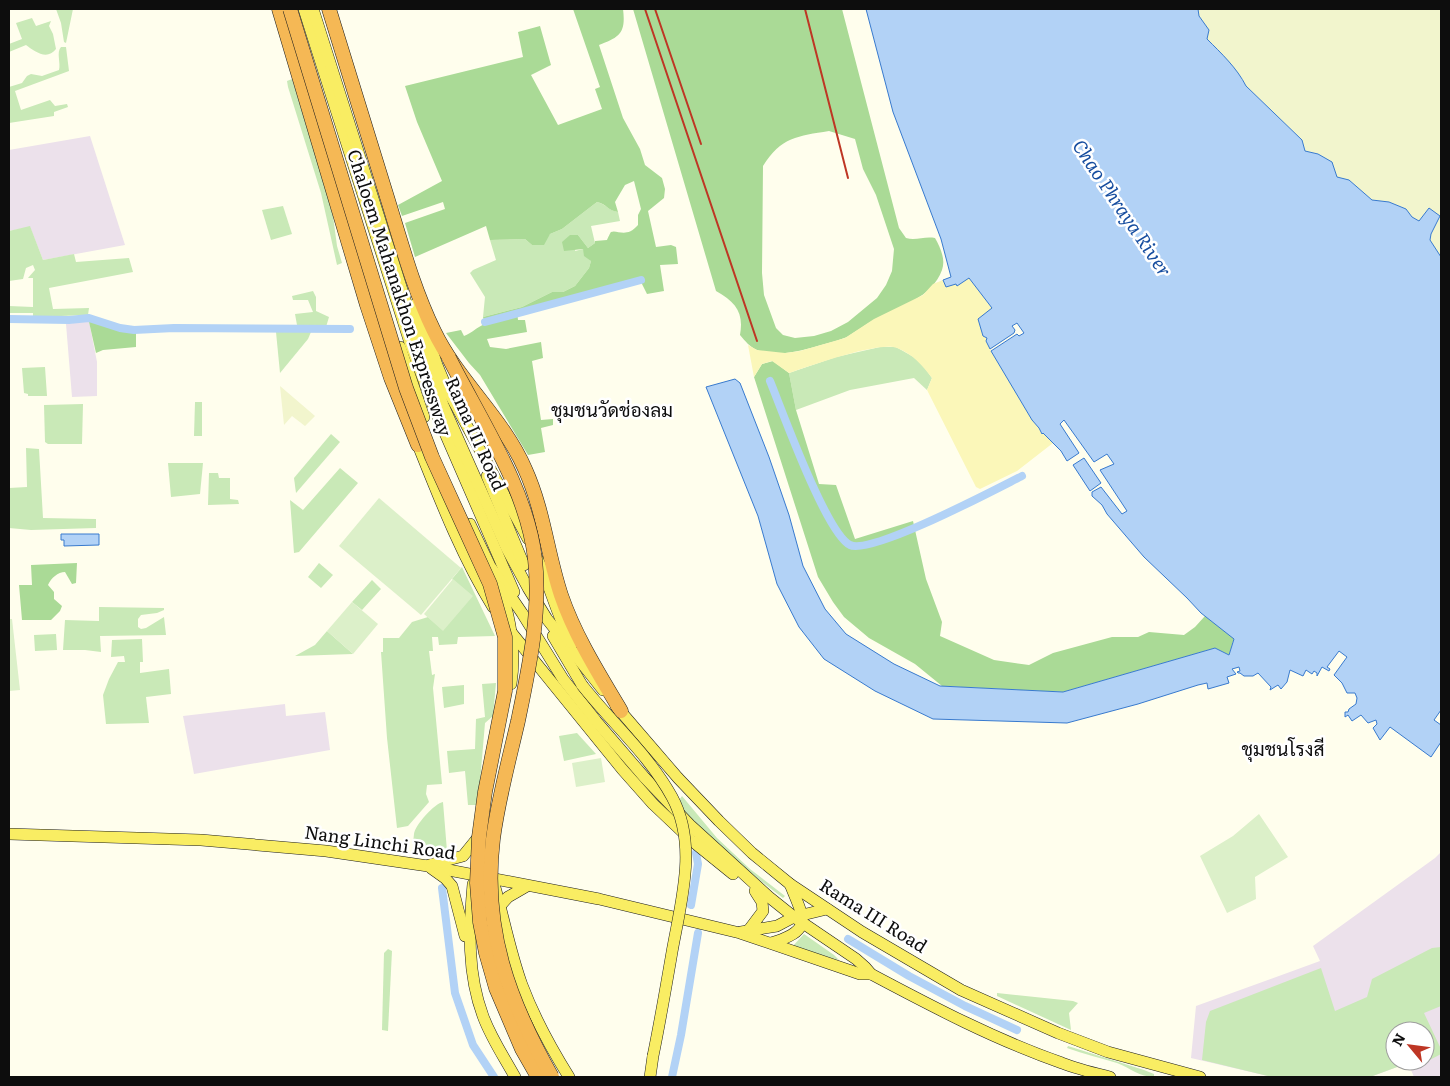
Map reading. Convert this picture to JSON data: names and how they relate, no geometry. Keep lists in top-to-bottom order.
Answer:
{
  "streets": {
    "highway": ["Chaloem Mahanakhon Expressway"],
    "main road": ["Rama III Road", "Nang Linchi Road"]
  },
  "crossings": [
    ["Rama III Road", "Nang Linchi Road"]
  ],
  "districts": ["ชุมชนวัดช่องลม", "ชุมชนโรงสี"],
  "water": ["Chao Phraya River"],
  "north": "top left"
}
